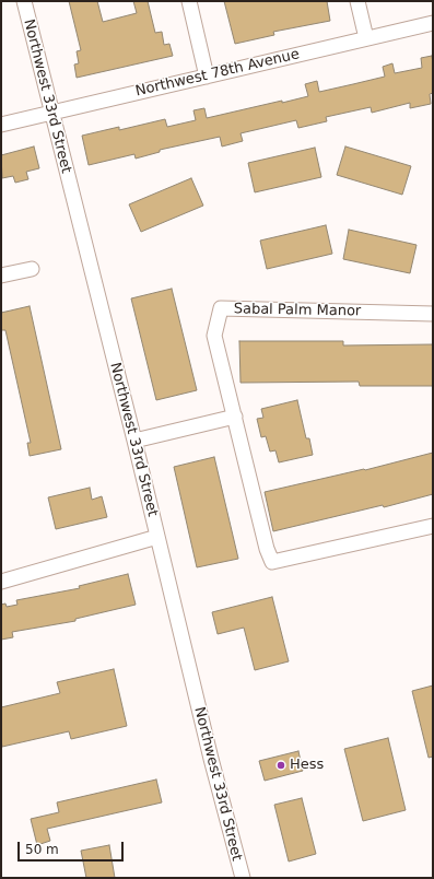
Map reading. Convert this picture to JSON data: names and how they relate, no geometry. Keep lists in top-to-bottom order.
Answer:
{
  "streets": {
    "street": ["Northwest 78th Avenue", "Northwest 33rd Street", "Sabal Palm Manor"]
  },
  "crossings": [
    ["Northwest 78th Avenue", "Northwest 33rd Street"]
  ],
  "places": ["Hess"],
  "scale_bar": "50 m"
}
